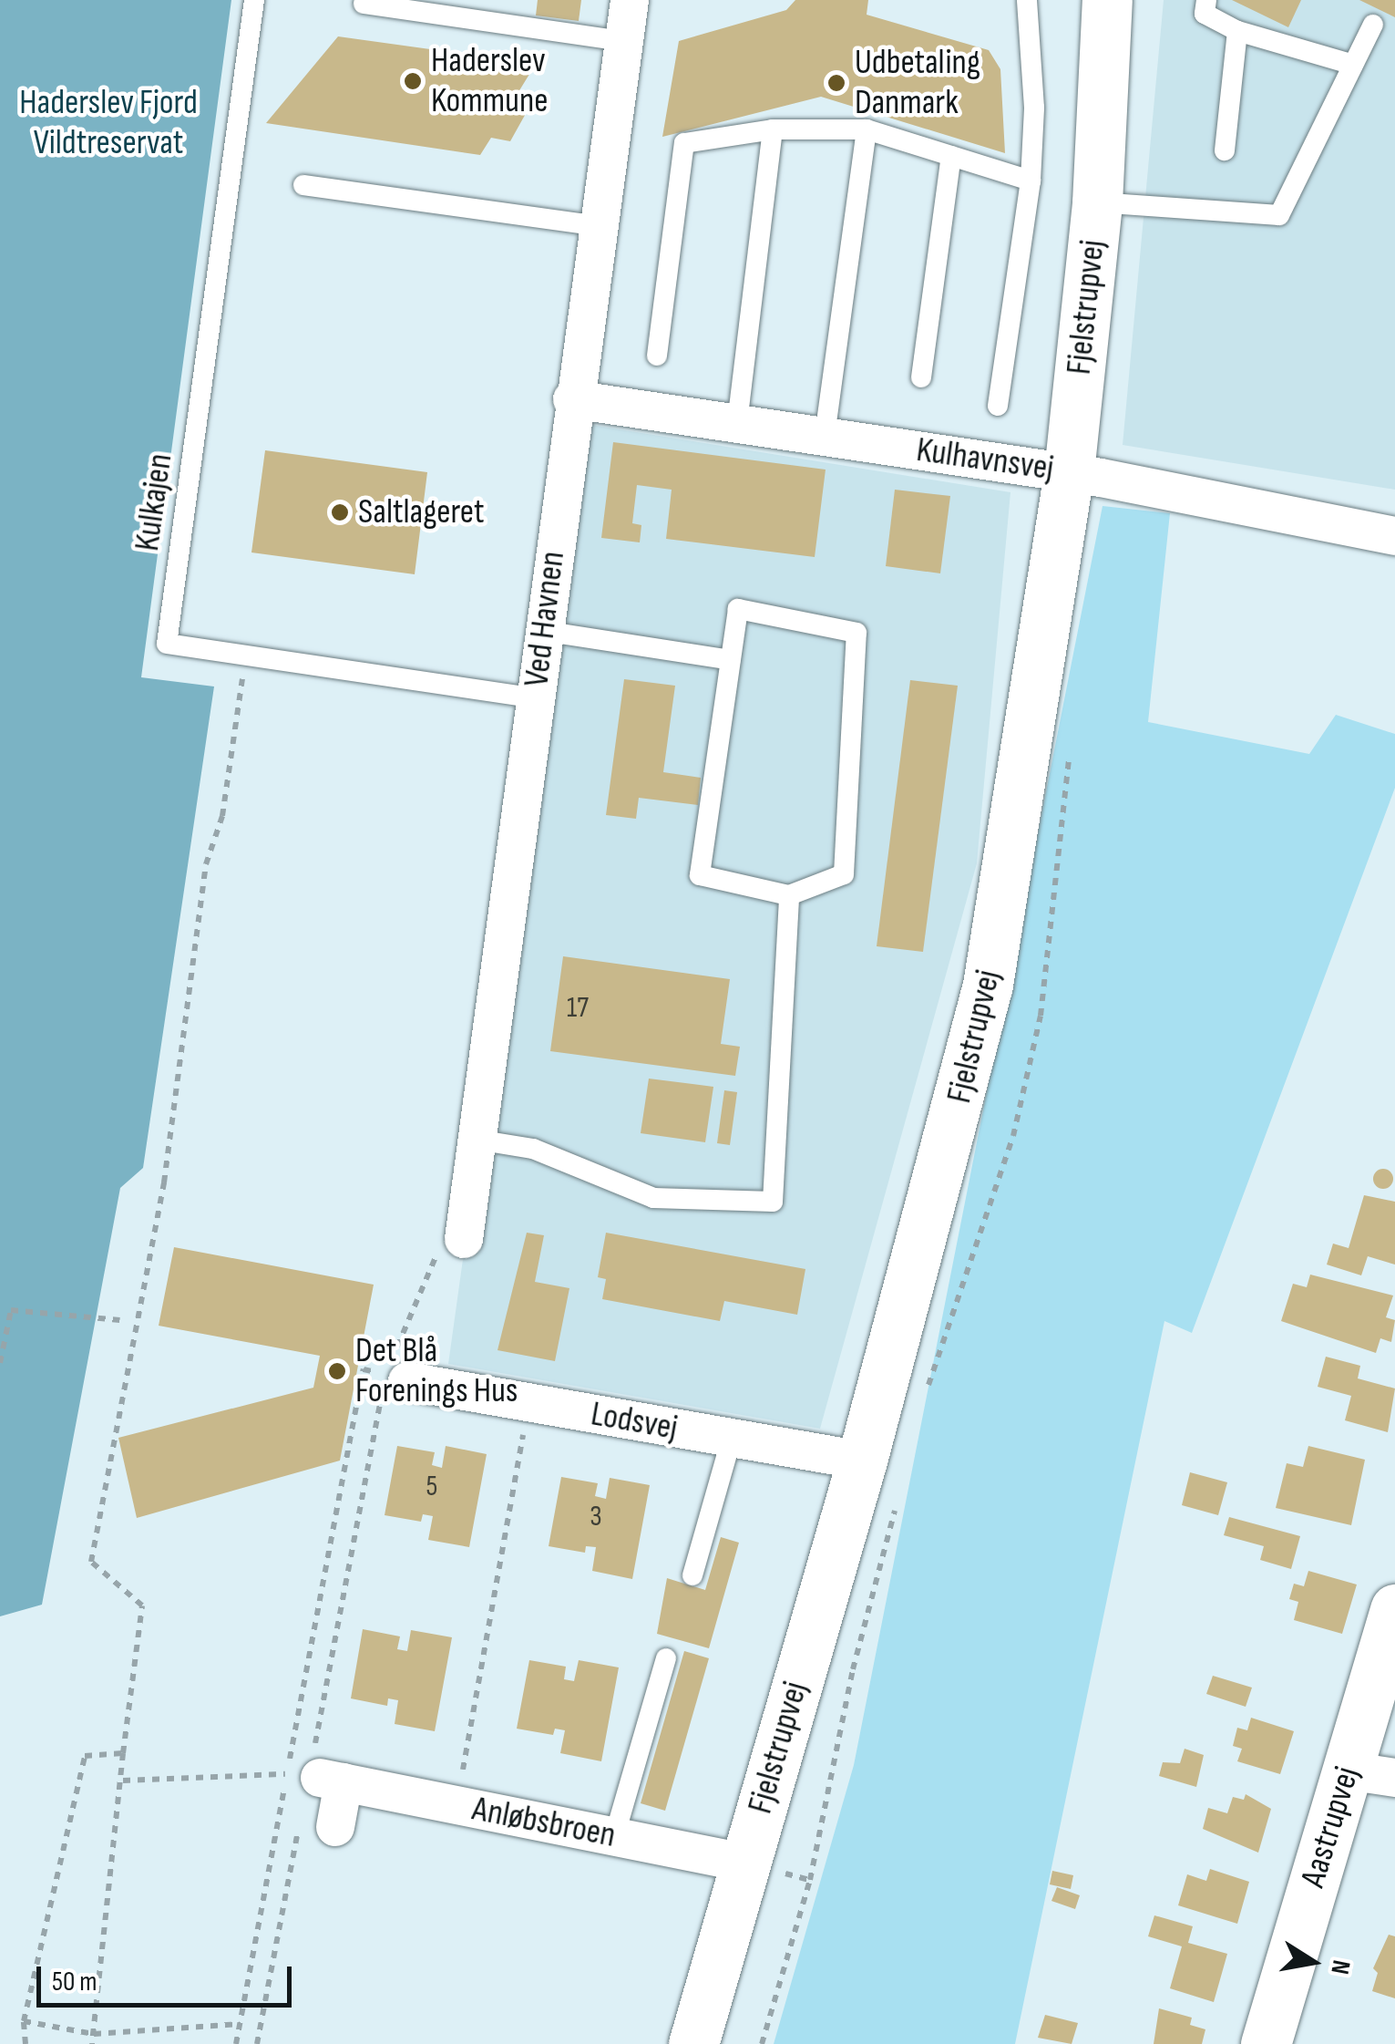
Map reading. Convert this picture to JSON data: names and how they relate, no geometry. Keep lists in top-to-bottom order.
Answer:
{
  "streets": {
    "street": [
      "Fjelstrupvej",
      "Kulhavnsvej",
      "Ved Havnen",
      "Lodsvej",
      "Anløbsbroen",
      "Aastrupvej"
    ],
    "lane": ["Kulkajen"]
  },
  "crossings": [
    ["Fjelstrupvej", "Kulhavnsvej"],
    ["Fjelstrupvej", "Lodsvej"],
    ["Fjelstrupvej", "Anløbsbroen"],
    ["Kulhavnsvej", "Ved Havnen"],
    ["Kulkajen", "Ved Havnen"]
  ],
  "parks": ["Haderslev Fjord Vildtreservat"],
  "places": [
    "Haderslev Kommune",
    "Udbetaling Danmark",
    "Saltlageret",
    "Det Blå Forenings Hus"
  ],
  "house_numbers": ["17", "5", "3"],
  "scale_bar": "50 m",
  "north": "right"
}
